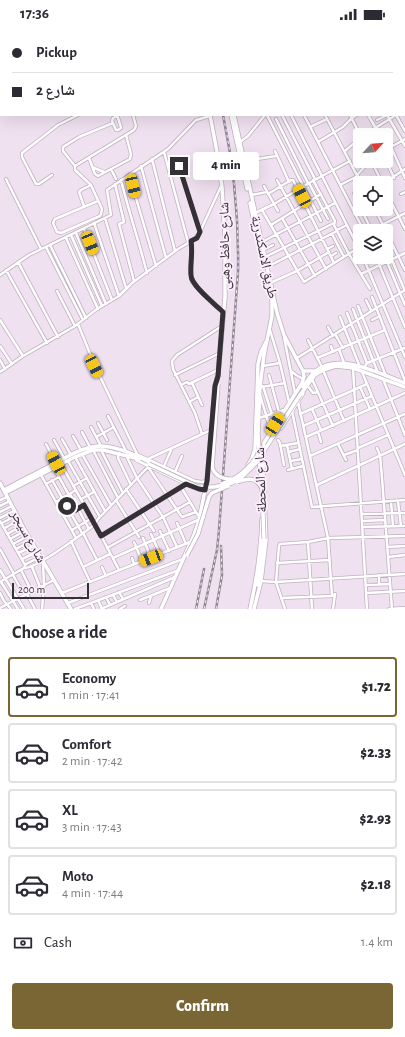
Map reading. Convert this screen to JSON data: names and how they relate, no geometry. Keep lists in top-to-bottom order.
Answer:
{
  "streets": {
    "main road": [
      "شارع حافظ وهبى",
      "طريق الاسكندرية",
      "شارع المحطة",
      "شارع سيجر"
    ]
  },
  "crossings": [
    ["طريق الاسكندرية", "شارع المحطة"]
  ],
  "scale_bar": "200 m",
  "north": "top right",
  "page": {
    "status": "17:36",
    "banner": ["Pickup", "شارع 2"],
    "bubble": "4 min",
    "scale": "200 m",
    "heading": "Choose a ride",
    "list": [
      {
        "name": "Economy",
        "note": "1 min · 17:41",
        "value": "$1.72"
      },
      {
        "name": "Comfort",
        "note": "2 min · 17:42",
        "value": "$2.33"
      },
      {
        "name": "XL",
        "note": "3 min · 17:43",
        "value": "$2.93"
      },
      {
        "name": "Moto",
        "note": "4 min · 17:44",
        "value": "$2.18"
      }
    ],
    "pay": ["Cash", "1.4 km"],
    "buttons": "Confirm"
  }
}
